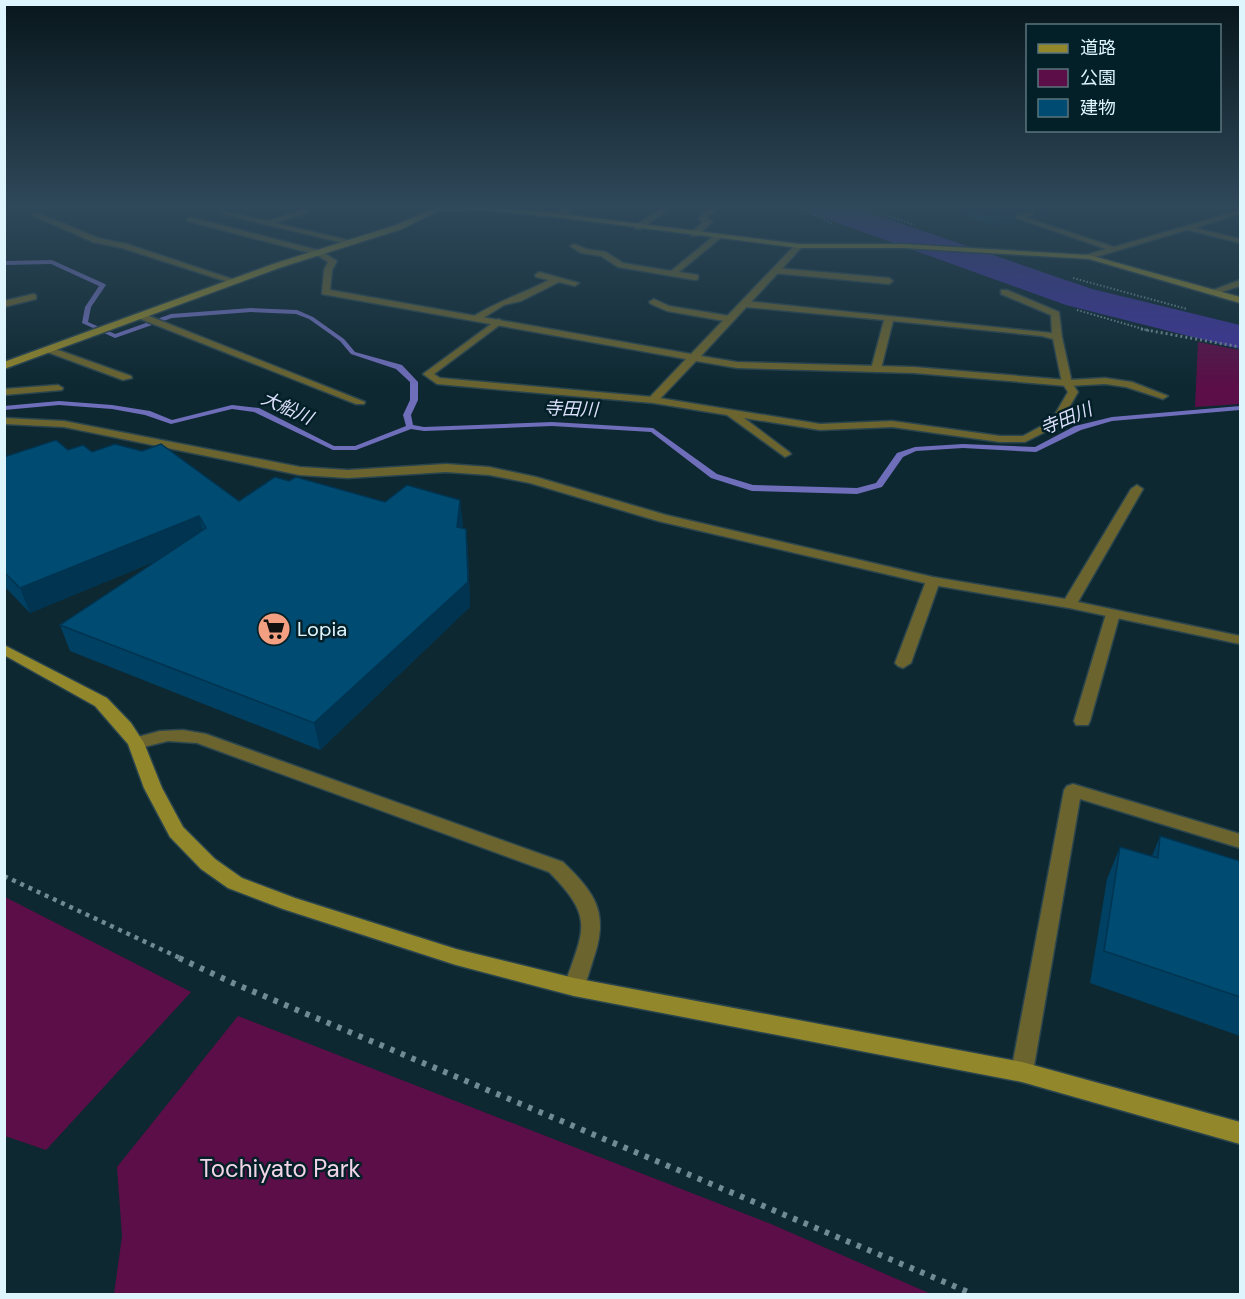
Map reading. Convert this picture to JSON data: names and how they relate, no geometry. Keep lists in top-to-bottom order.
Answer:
{
  "water": ["大船川", "寺田川"],
  "parks": ["Tochiyato Park"],
  "places": {
    "supermarket": ["Lopia"]
  },
  "legend": ["道路", "公園", "建物"]
}
